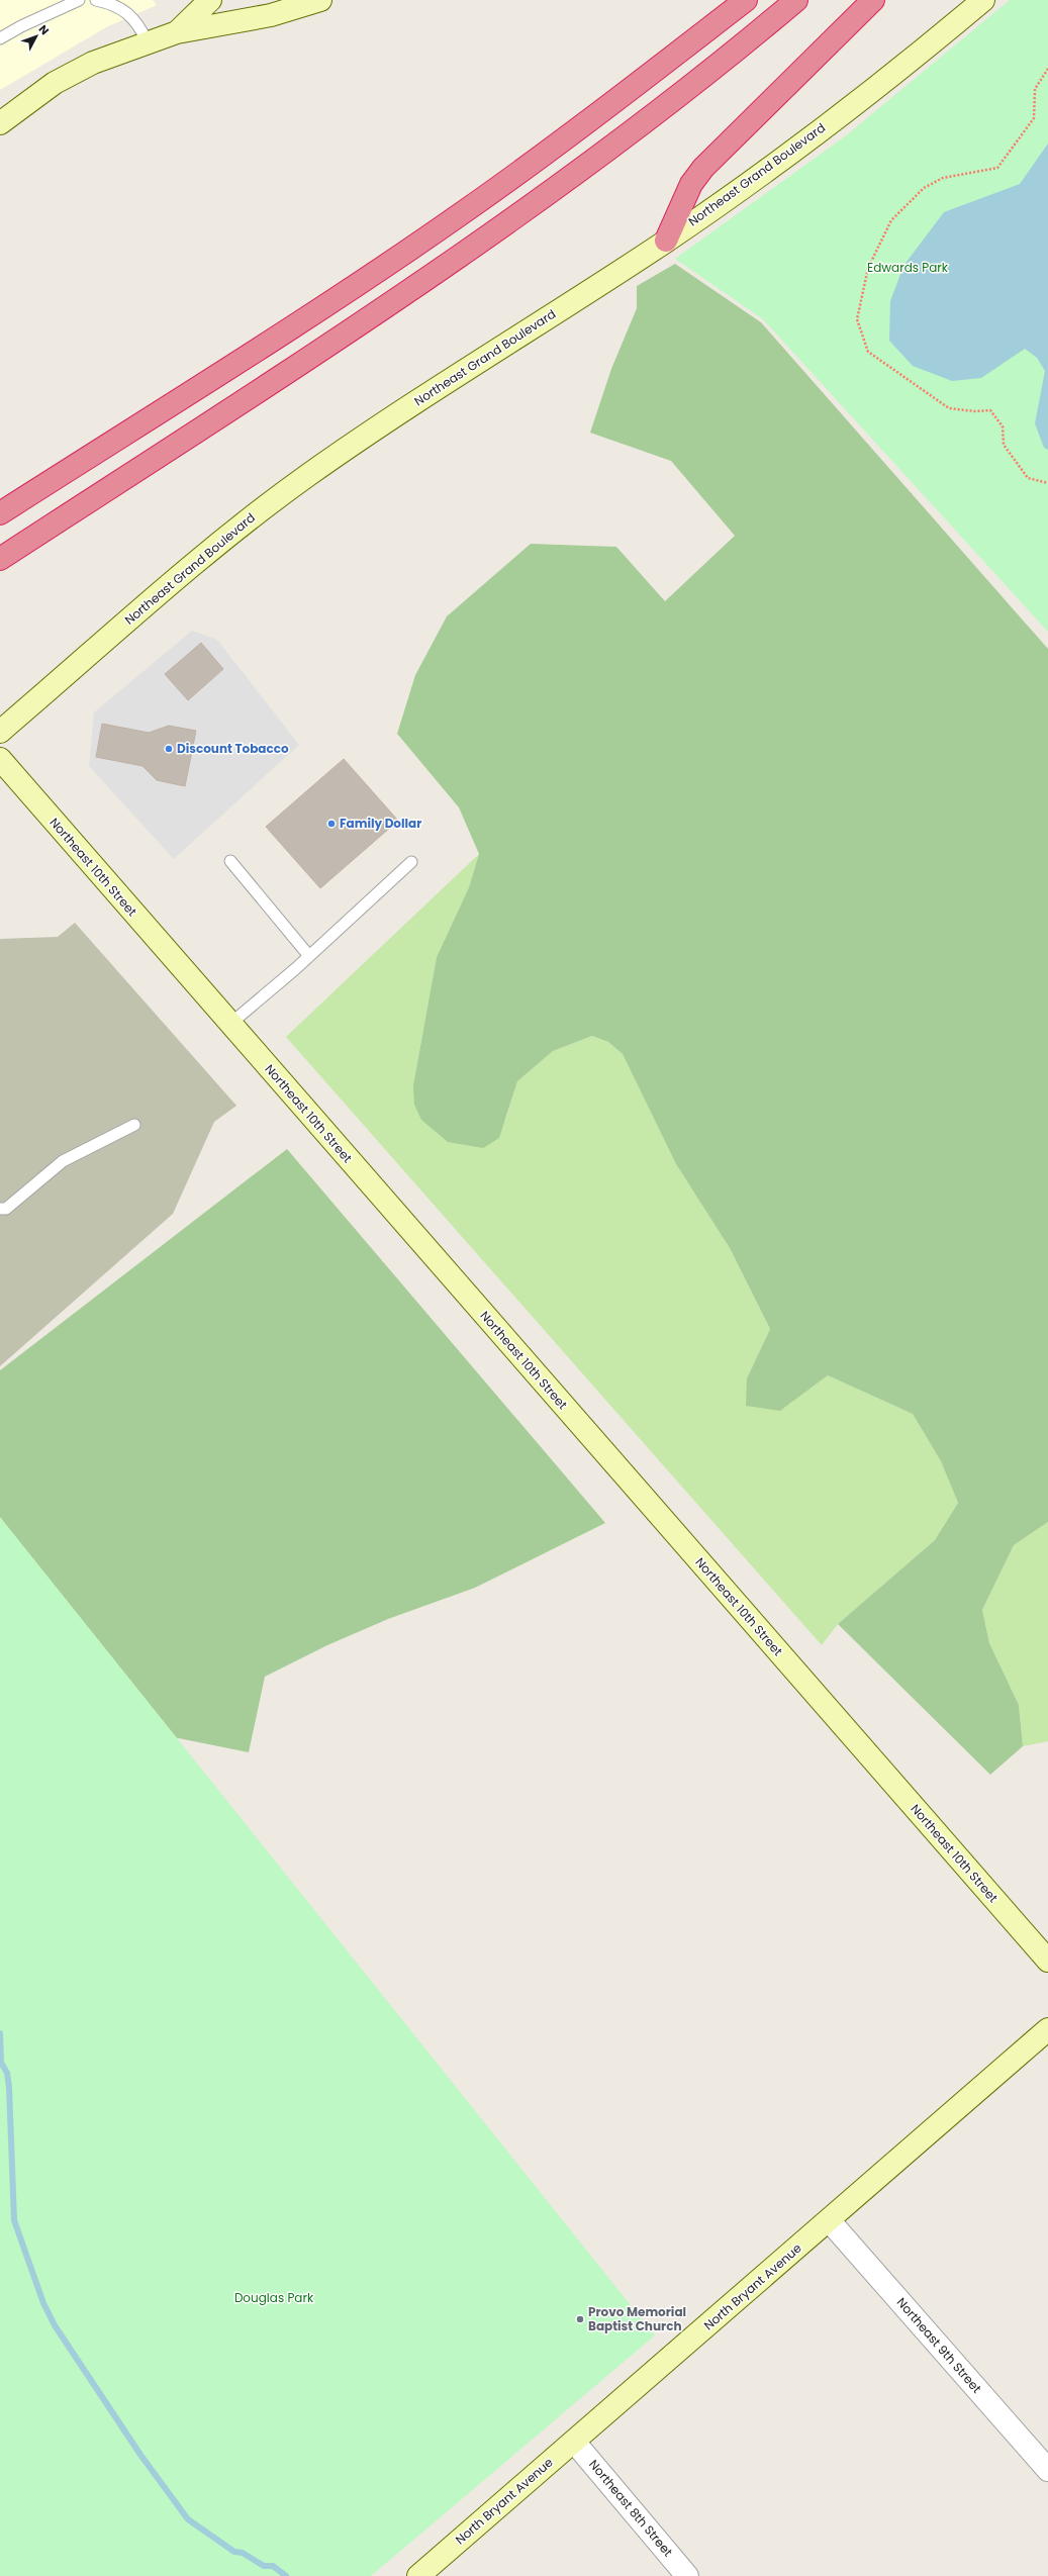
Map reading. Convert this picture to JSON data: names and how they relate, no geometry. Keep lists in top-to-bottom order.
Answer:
{
  "streets": {
    "main road": ["Northeast Grand Boulevard", "Northeast 10th Street", "North Bryant Avenue"],
    "street": ["Northeast 9th Street", "Northeast 8th Street"]
  },
  "crossings": [
    ["North Bryant Avenue", "Northeast 9th Street"],
    ["North Bryant Avenue", "Northeast 8th Street"]
  ],
  "parks": ["Edwards Park", "Douglas Park"],
  "places": ["Discount Tobacco", "Family Dollar", "Provo Memorial Baptist Church"],
  "north": "top right"
}
